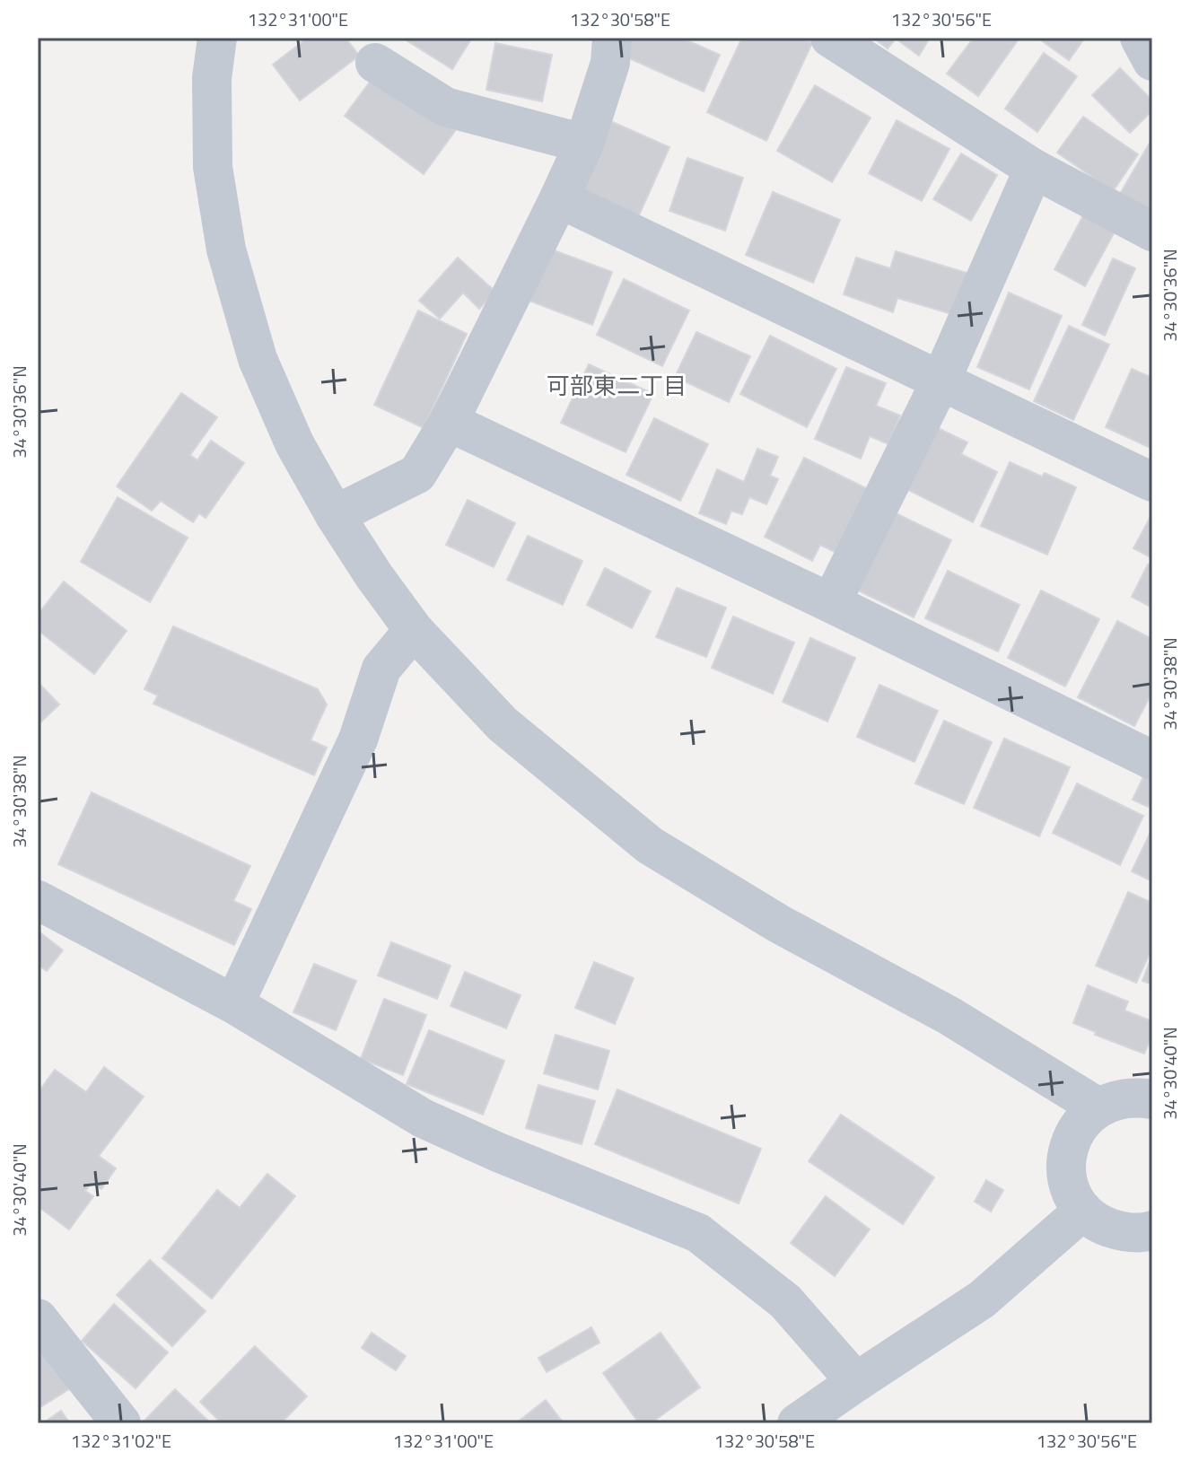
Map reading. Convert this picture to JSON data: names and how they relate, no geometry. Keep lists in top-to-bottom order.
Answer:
{
  "districts": ["可部東二丁目"],
  "coordinates": [
    "132°31'00\"E",
    "132°30'58\"E",
    "132°30'56\"E",
    "34°30'36\"N",
    "34°30'38\"N",
    "34°30'40\"N",
    "132°31'02\"E"
  ]
}
